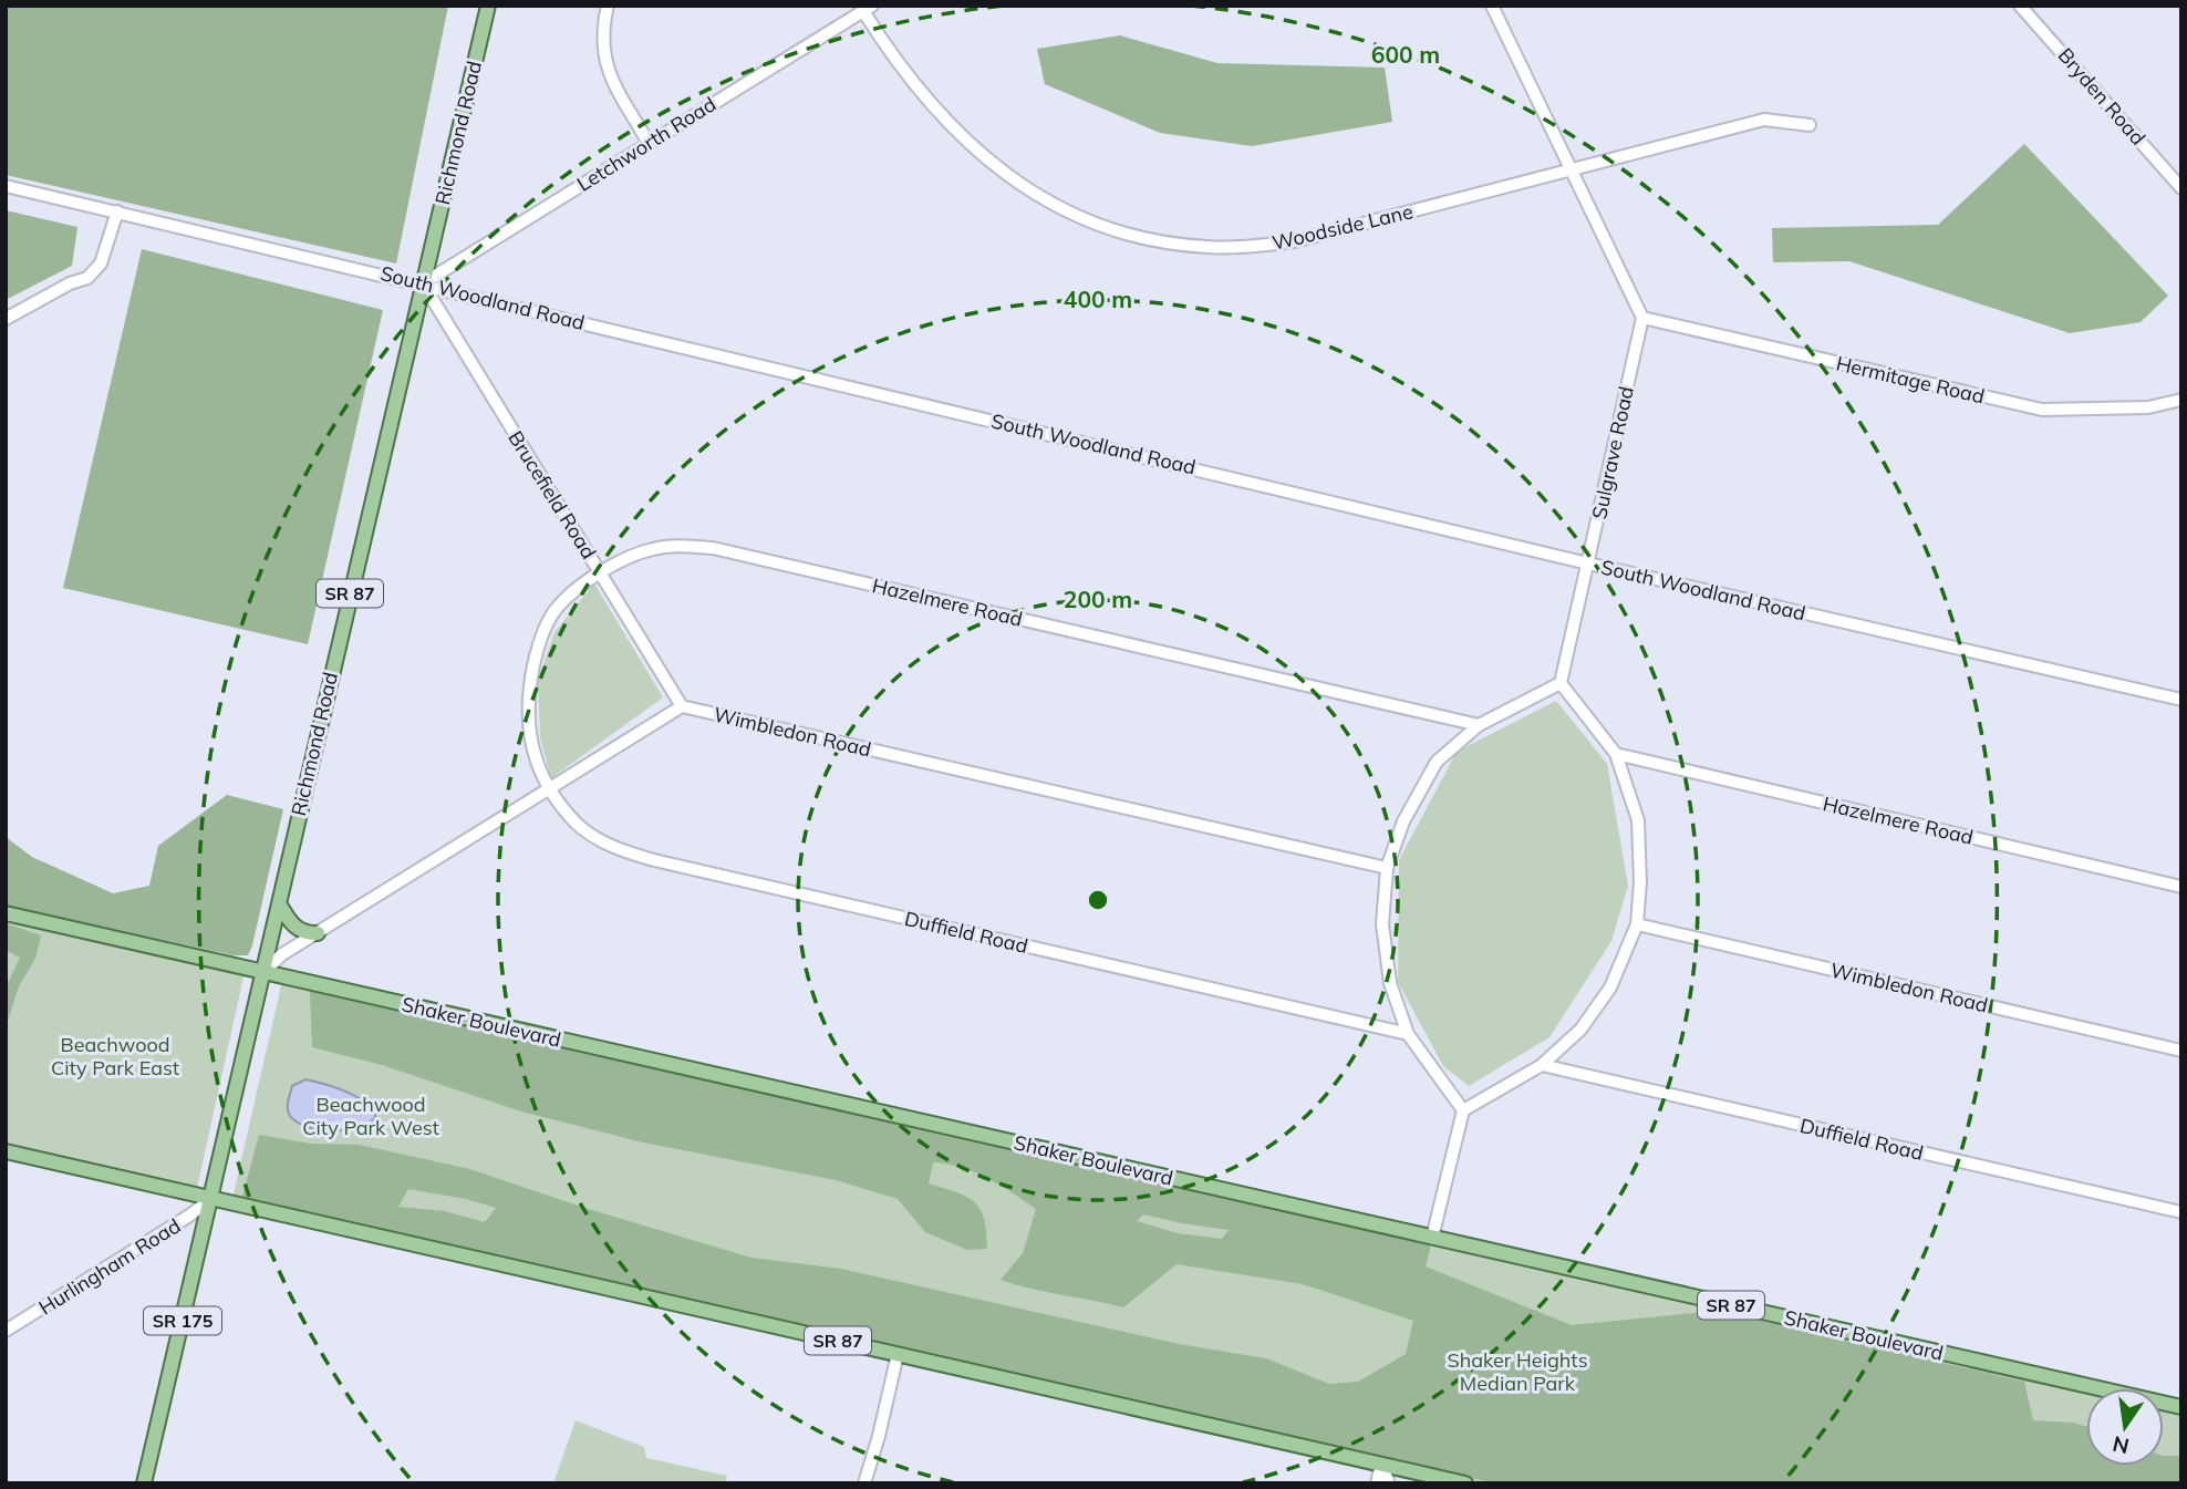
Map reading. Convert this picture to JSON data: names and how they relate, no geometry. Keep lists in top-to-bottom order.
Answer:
{
  "streets": {
    "main road": [
      "Richmond Road",
      "SR 87",
      "Shaker Boulevard",
      "SR 175"
    ],
    "street": [
      "Bryden Road",
      "Letchworth Road",
      "Woodside Lane",
      "South Woodland Road",
      "Hermitage Road",
      "Sulgrave Road",
      "Brucefield Road",
      "Hazelmere Road",
      "Wimbledon Road",
      "Duffield Road",
      "Hurlingham Road"
    ]
  },
  "crossings": [
    ["Richmond Road", "Letchworth Road"],
    ["Richmond Road", "South Woodland Road"],
    ["Richmond Road", "Brucefield Road"],
    ["Richmond Road", "SR 87"],
    ["Richmond Road", "Shaker Boulevard"],
    ["Richmond Road", "Hurlingham Road"],
    ["Letchworth Road", "Woodside Lane"],
    ["Letchworth Road", "South Woodland Road"],
    ["Letchworth Road", "Brucefield Road"],
    ["South Woodland Road", "Sulgrave Road"],
    ["South Woodland Road", "Brucefield Road"],
    ["Hermitage Road", "Sulgrave Road"],
    ["Brucefield Road", "Hazelmere Road"],
    ["Brucefield Road", "Wimbledon Road"],
    ["SR 87", "Hurlingham Road"],
    ["Hazelmere Road", "Duffield Road"]
  ],
  "parks": ["Beachwood City Park East", "Beachwood City Park West", "Shaker Heights Median Park"],
  "north": "bottom",
  "rings": ["600 m", "400 m", "200 m"]
}
